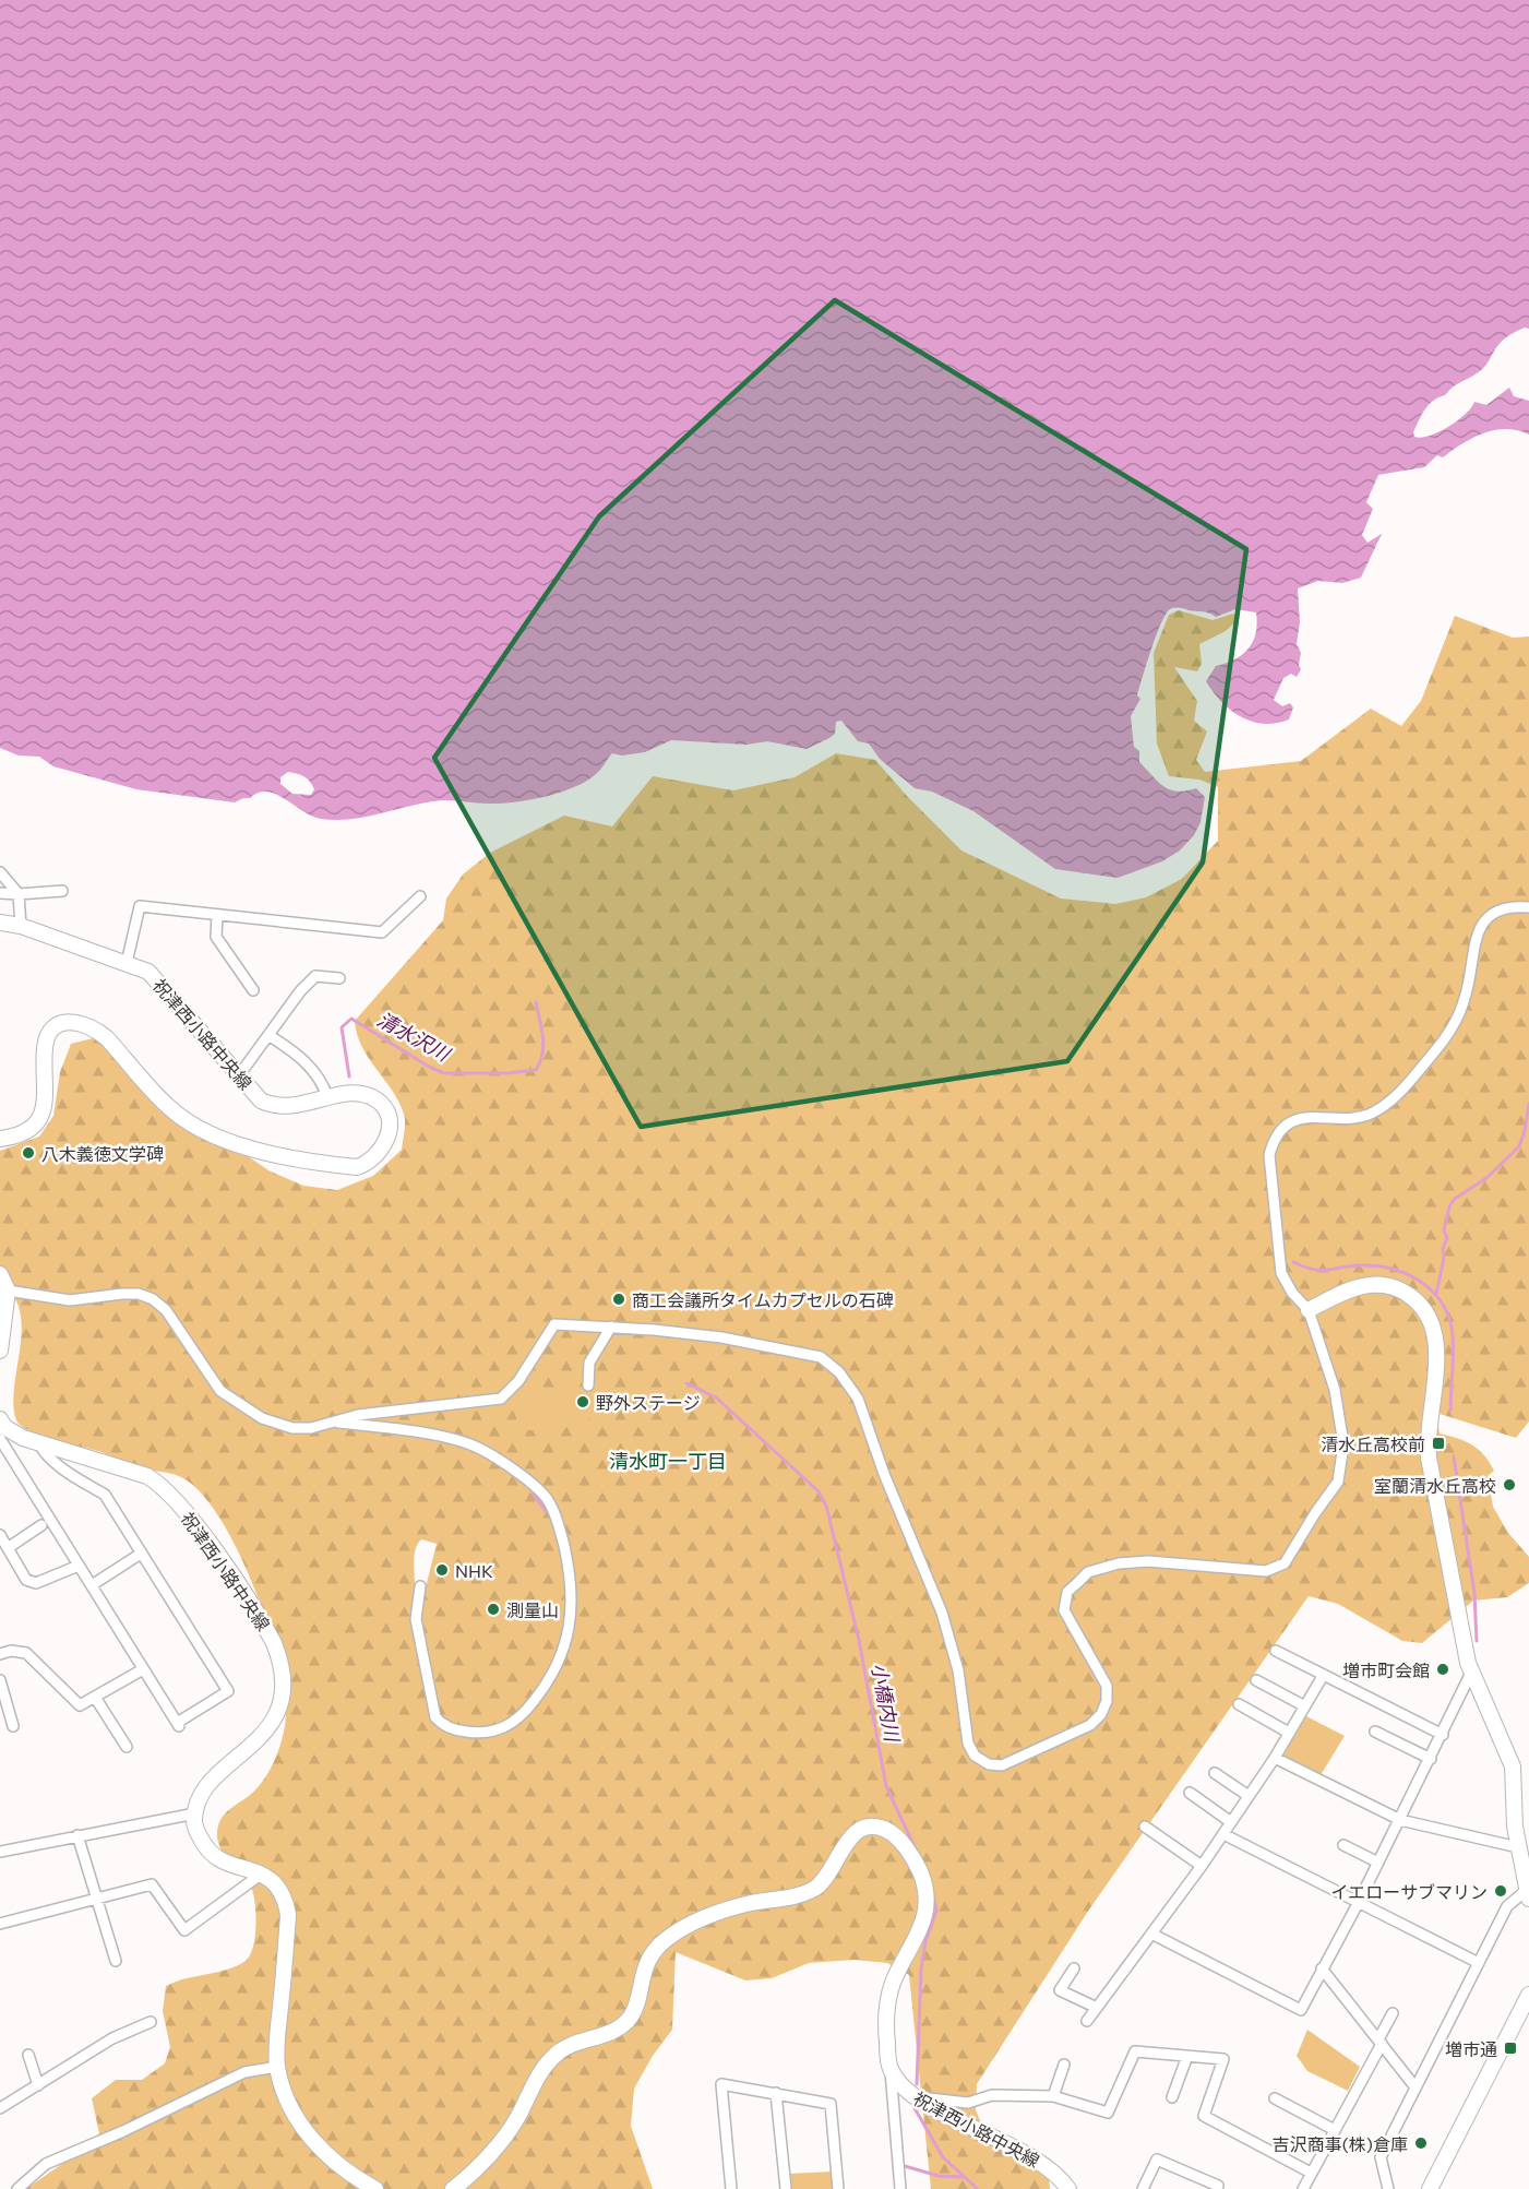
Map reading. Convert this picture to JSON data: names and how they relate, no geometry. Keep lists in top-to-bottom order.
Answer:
{
  "streets": {
    "main road": ["祝津西小路中央線"]
  },
  "districts": ["清水町一丁目"],
  "water": ["清水沢川", "小橋内川"],
  "places": {
    "other": [
      "八木義徳文学碑",
      "商工会議所タイムカプセルの石碑",
      "野外ステージ",
      "室蘭清水丘高校",
      "NHK",
      "測量山",
      "増市町会館",
      "イエローサブマリン",
      "吉沢商事(株)倉庫"
    ],
    "transit": ["清水丘高校前", "増市通"]
  }
}
